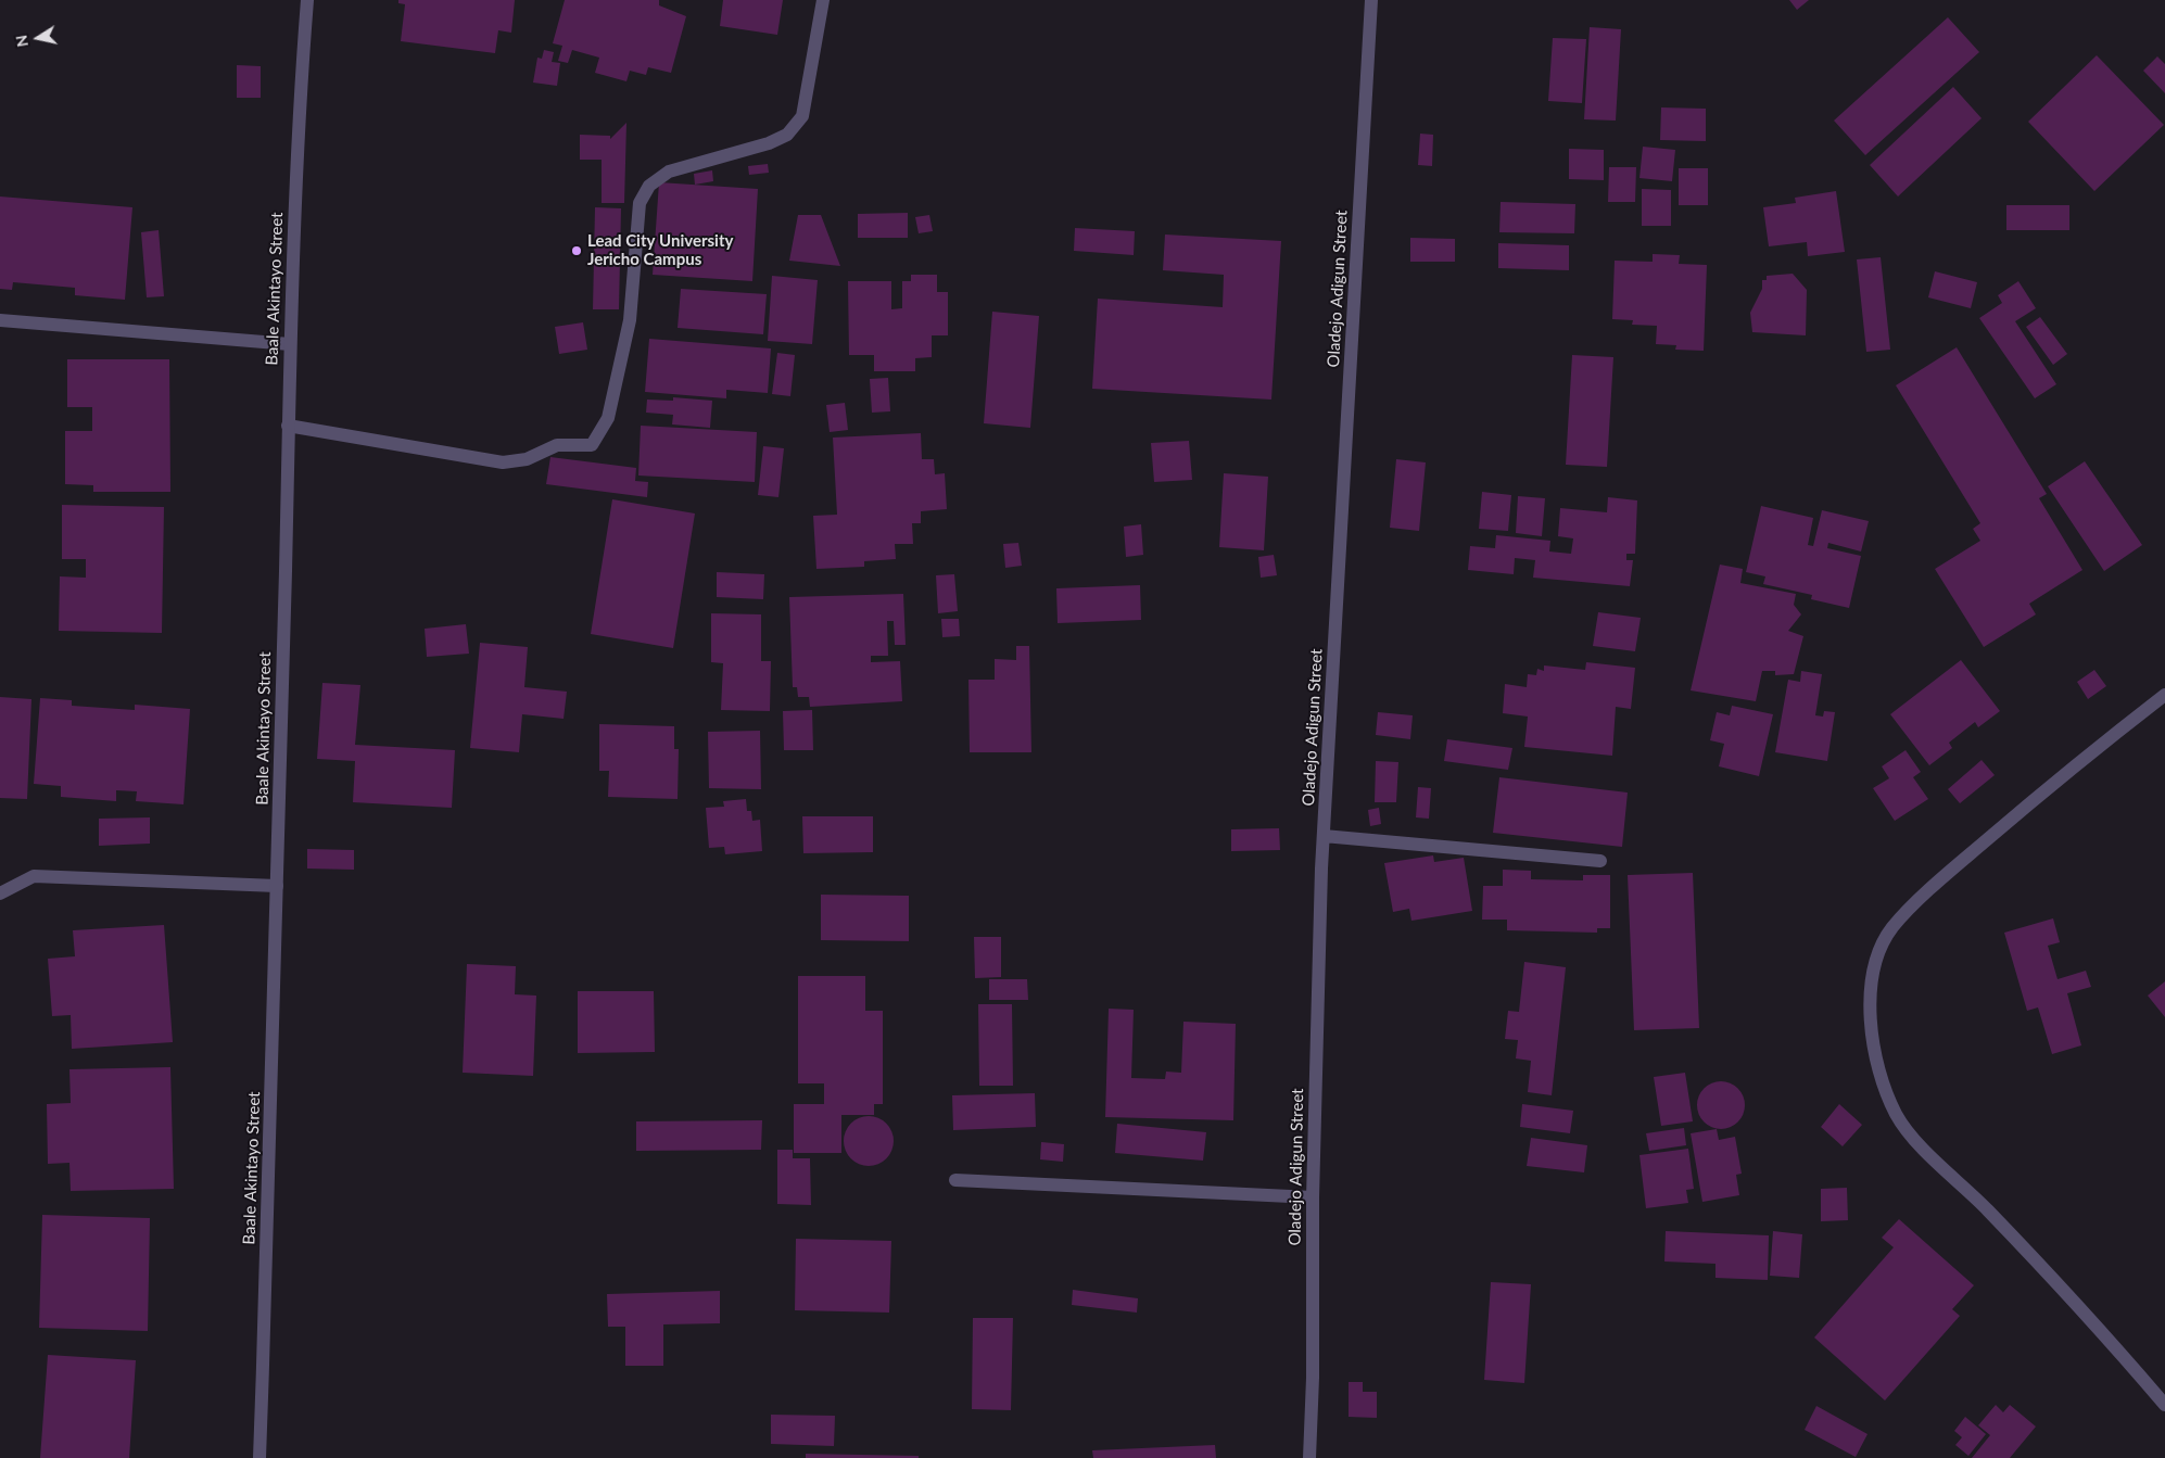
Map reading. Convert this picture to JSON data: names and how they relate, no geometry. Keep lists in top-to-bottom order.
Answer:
{
  "streets": {
    "street": ["Baale Akintayo Street", "Oladejo Adigun Street"]
  },
  "places": ["Lead City University Jericho Campus"],
  "north": "left"
}
